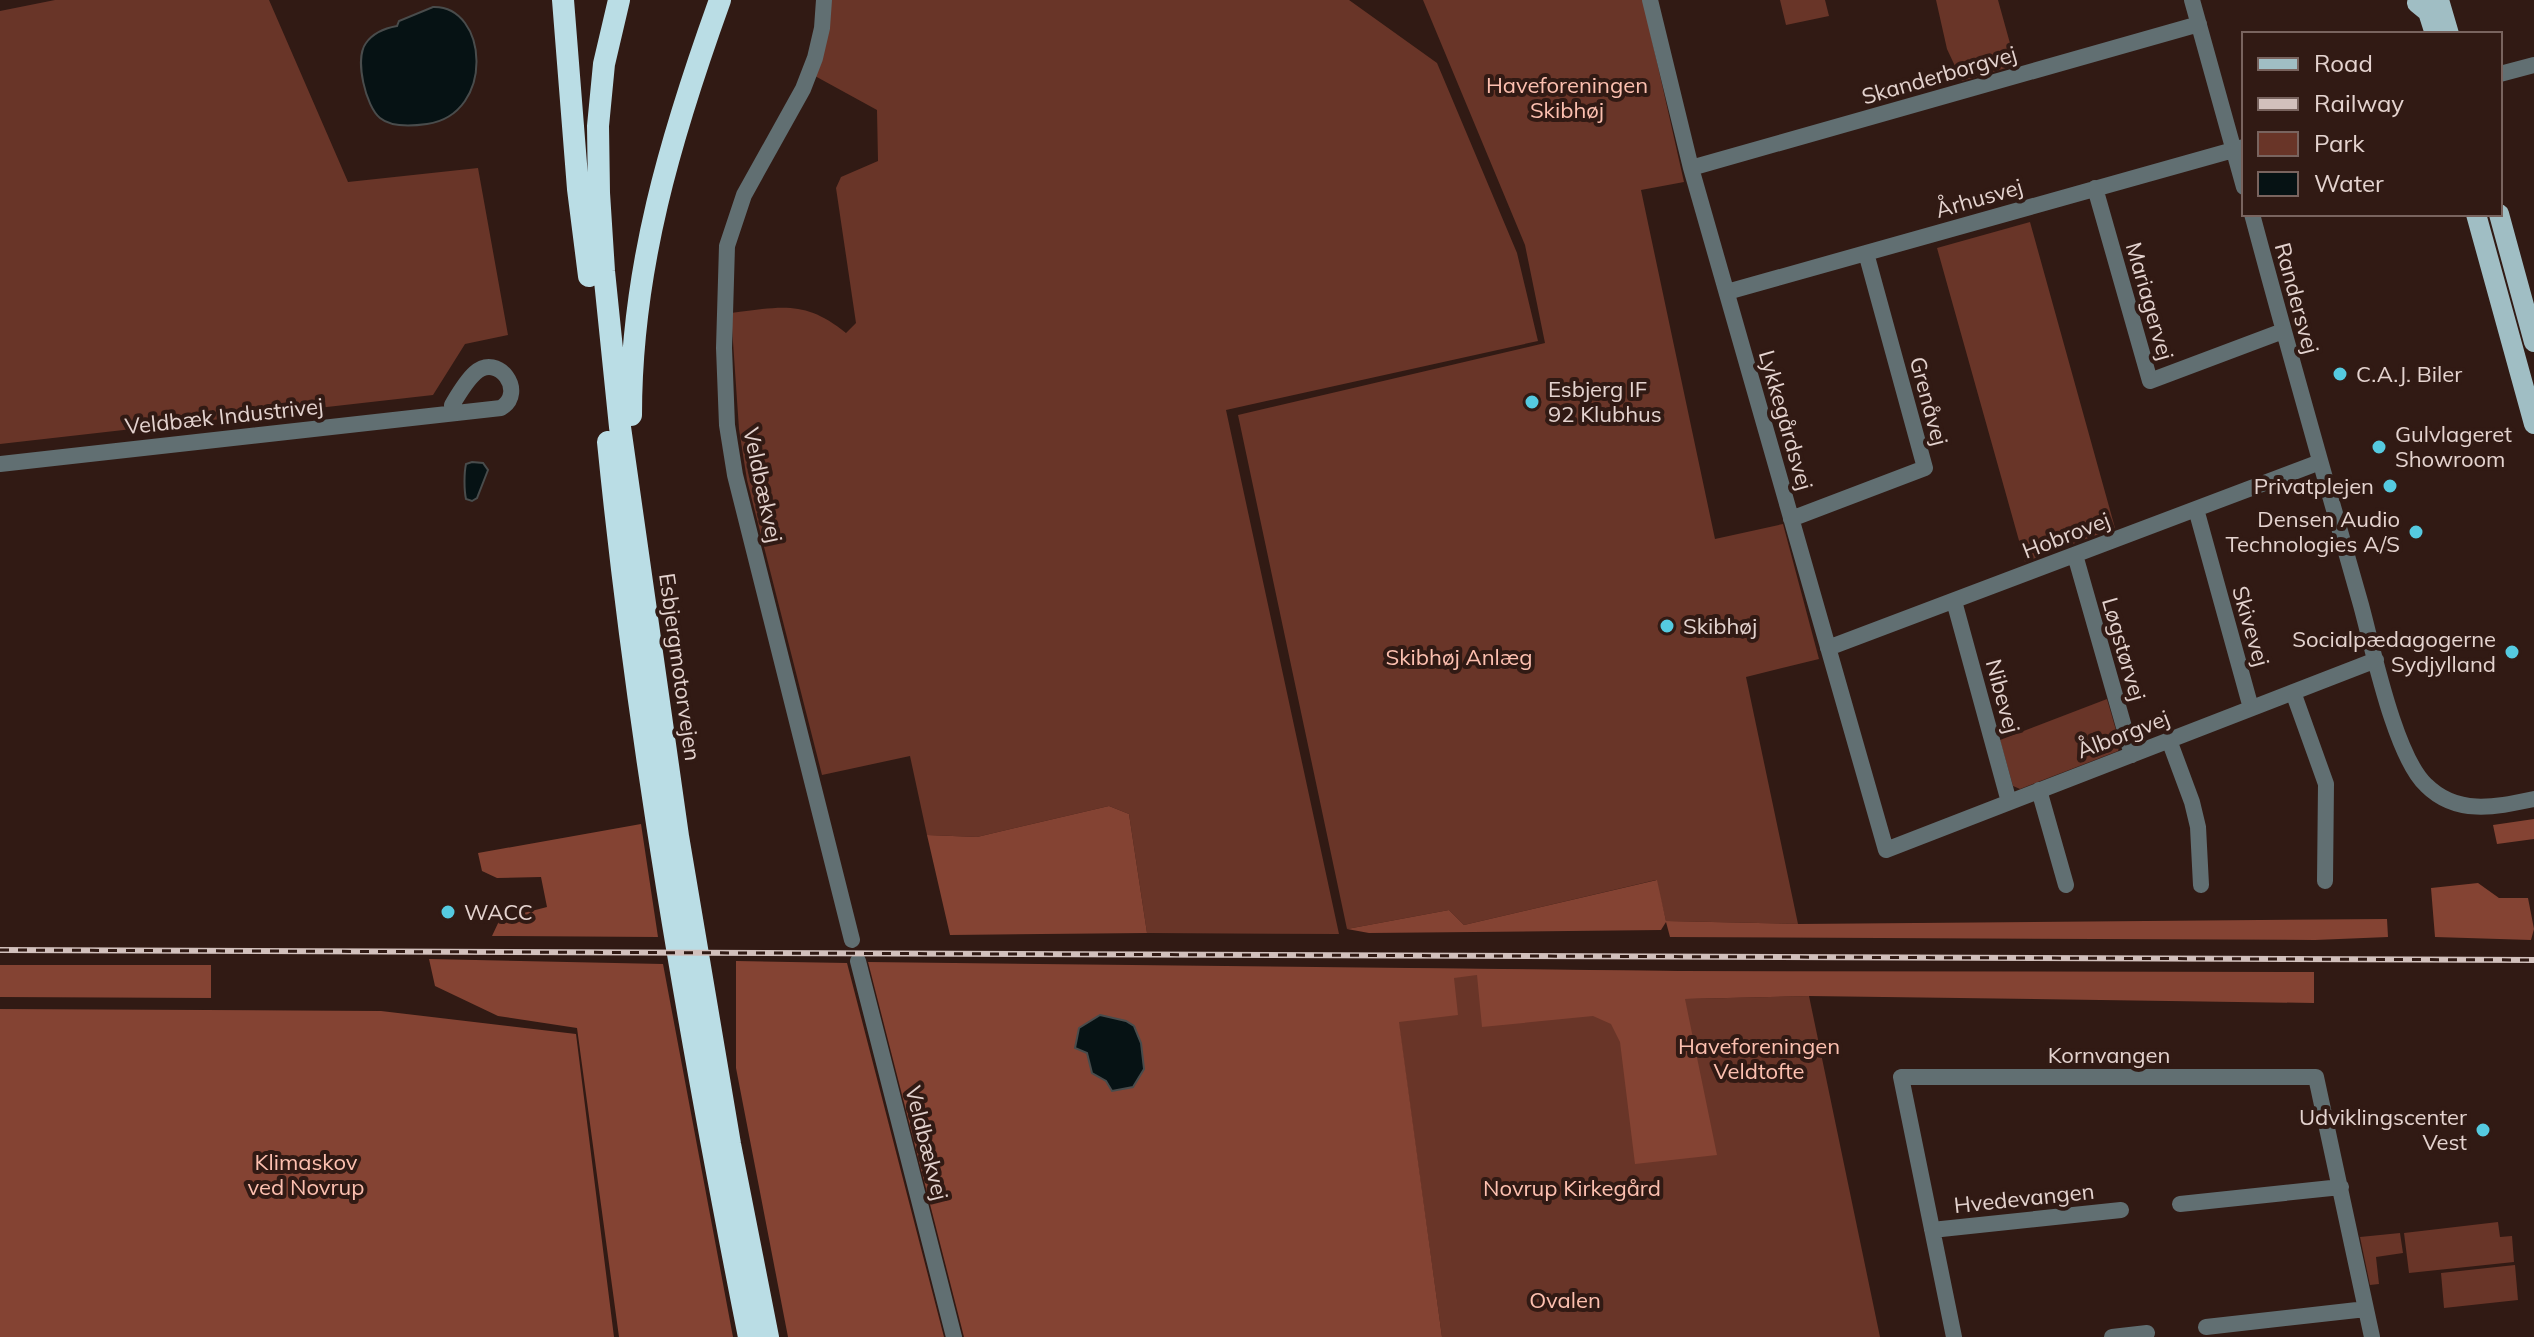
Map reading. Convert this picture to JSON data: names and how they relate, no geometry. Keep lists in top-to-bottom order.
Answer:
{
  "streets": {
    "highway": ["Esbjergmotorvejen"],
    "street": [
      "Skanderborgvej",
      "Århusvej",
      "Randersvej",
      "Mariagervej",
      "Grenåvej",
      "Veldbæk Industrivej",
      "Lykkegårdsvej",
      "Veldbækvej",
      "Hobrovej",
      "Skivevej",
      "Løgstørvej",
      "Nibevej",
      "Ålborgvej",
      "Kornvangen",
      "Hvedevangen"
    ]
  },
  "crossings": [
    ["Skanderborgvej", "Lykkegårdsvej"],
    ["Århusvej", "Mariagervej"],
    ["Århusvej", "Grenåvej"],
    ["Århusvej", "Lykkegårdsvej"],
    ["Randersvej", "Mariagervej"],
    ["Randersvej", "Hobrovej"],
    ["Randersvej", "Ålborgvej"],
    ["Grenåvej", "Lykkegårdsvej"],
    ["Lykkegårdsvej", "Hobrovej"],
    ["Lykkegårdsvej", "Ålborgvej"],
    ["Hobrovej", "Skivevej"],
    ["Hobrovej", "Løgstørvej"],
    ["Hobrovej", "Nibevej"],
    ["Skivevej", "Ålborgvej"],
    ["Løgstørvej", "Ålborgvej"],
    ["Nibevej", "Ålborgvej"],
    ["Kornvangen", "Hvedevangen"]
  ],
  "parks": [
    "Haveforeningen Skibhøj",
    "Skibhøj Anlæg",
    "Haveforeningen Veldtofte",
    "Klimaskov ved Novrup",
    "Novrup Kirkegård",
    "Ovalen"
  ],
  "places": [
    "C.A.J. Biler",
    "Esbjerg IF 92 Klubhus",
    "Gulvlageret Showroom",
    "Privatplejen",
    "Densen Audio Technologies A/S",
    "Skibhøj",
    "Socialpædagogerne Sydjylland",
    "WACC",
    "Udviklingscenter Vest"
  ],
  "legend": [
    "Road",
    "Railway",
    "Park",
    "Water"
  ]
}
